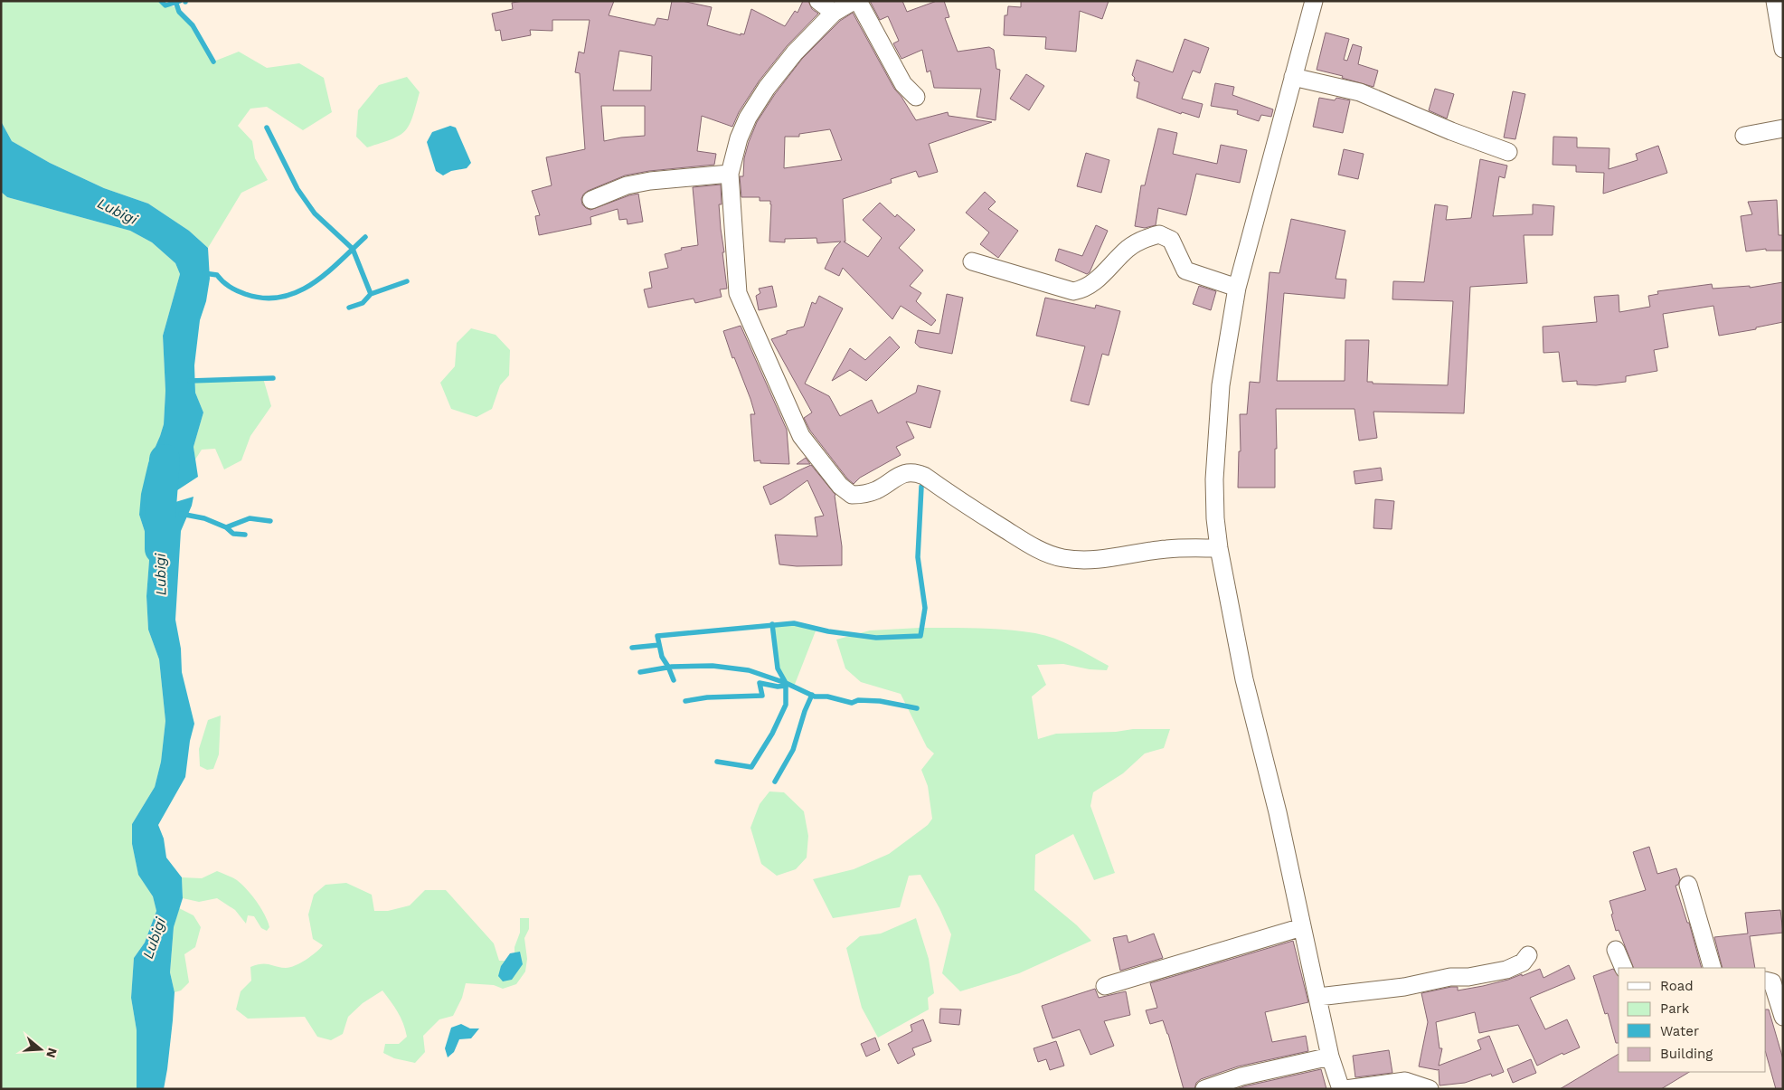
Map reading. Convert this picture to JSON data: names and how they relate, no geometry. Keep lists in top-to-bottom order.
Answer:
{
  "water": ["Lubigi"],
  "legend": [
    "Road",
    "Park",
    "Water",
    "Building"
  ],
  "north": "right"
}
